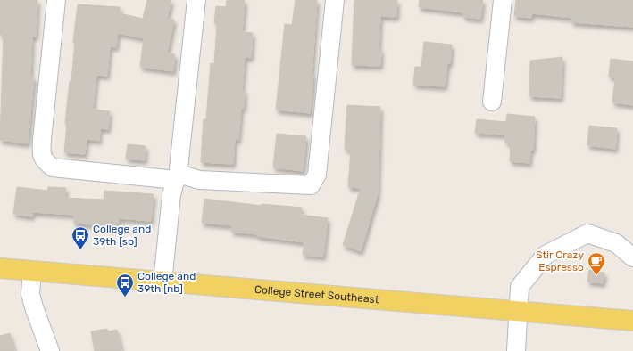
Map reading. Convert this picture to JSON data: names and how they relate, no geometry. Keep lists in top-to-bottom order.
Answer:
{
  "streets": {
    "main road": ["College Street Southeast"]
  },
  "places": {
    "bus stop": ["College and 39th [sb]", "College and 39th [nb]"],
    "cafe": ["Stir Crazy Espresso"]
  }
}
